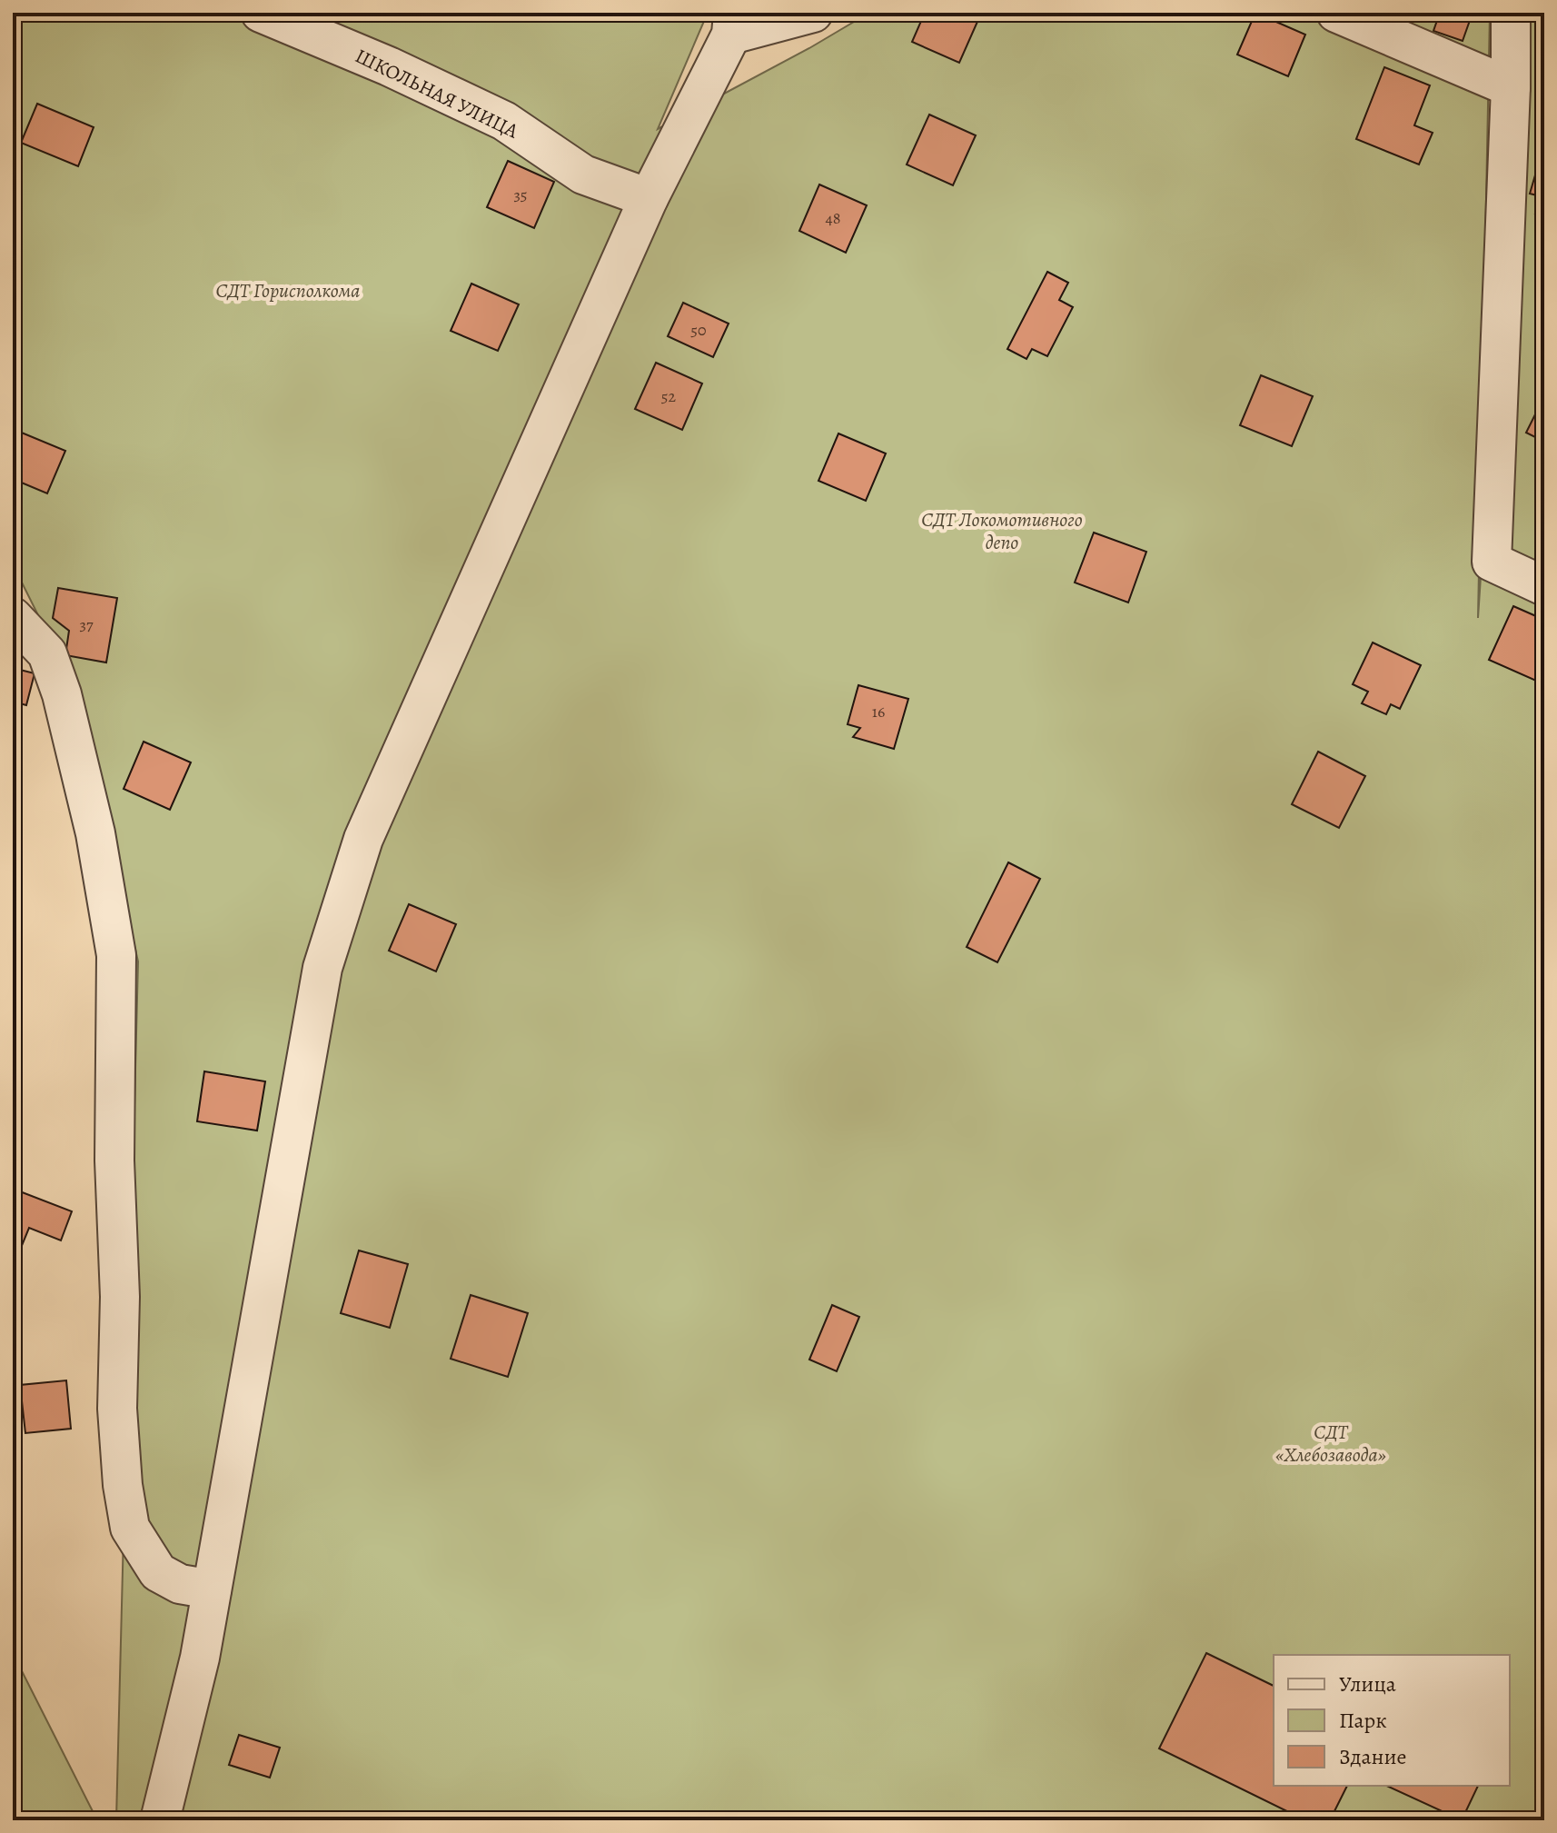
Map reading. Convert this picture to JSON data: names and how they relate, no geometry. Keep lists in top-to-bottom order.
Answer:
{
  "streets": {
    "street": ["ШКОЛЬНАЯ УЛИЦА"]
  },
  "parks": ["СДТ Горисполкома", "СДТ Локомотивного депо", "СДТ «Хлебозавода»"],
  "house_numbers": [
    "35",
    "48",
    "50",
    "52",
    "37",
    "16"
  ],
  "legend": ["Улица", "Парк", "Здание"]
}
